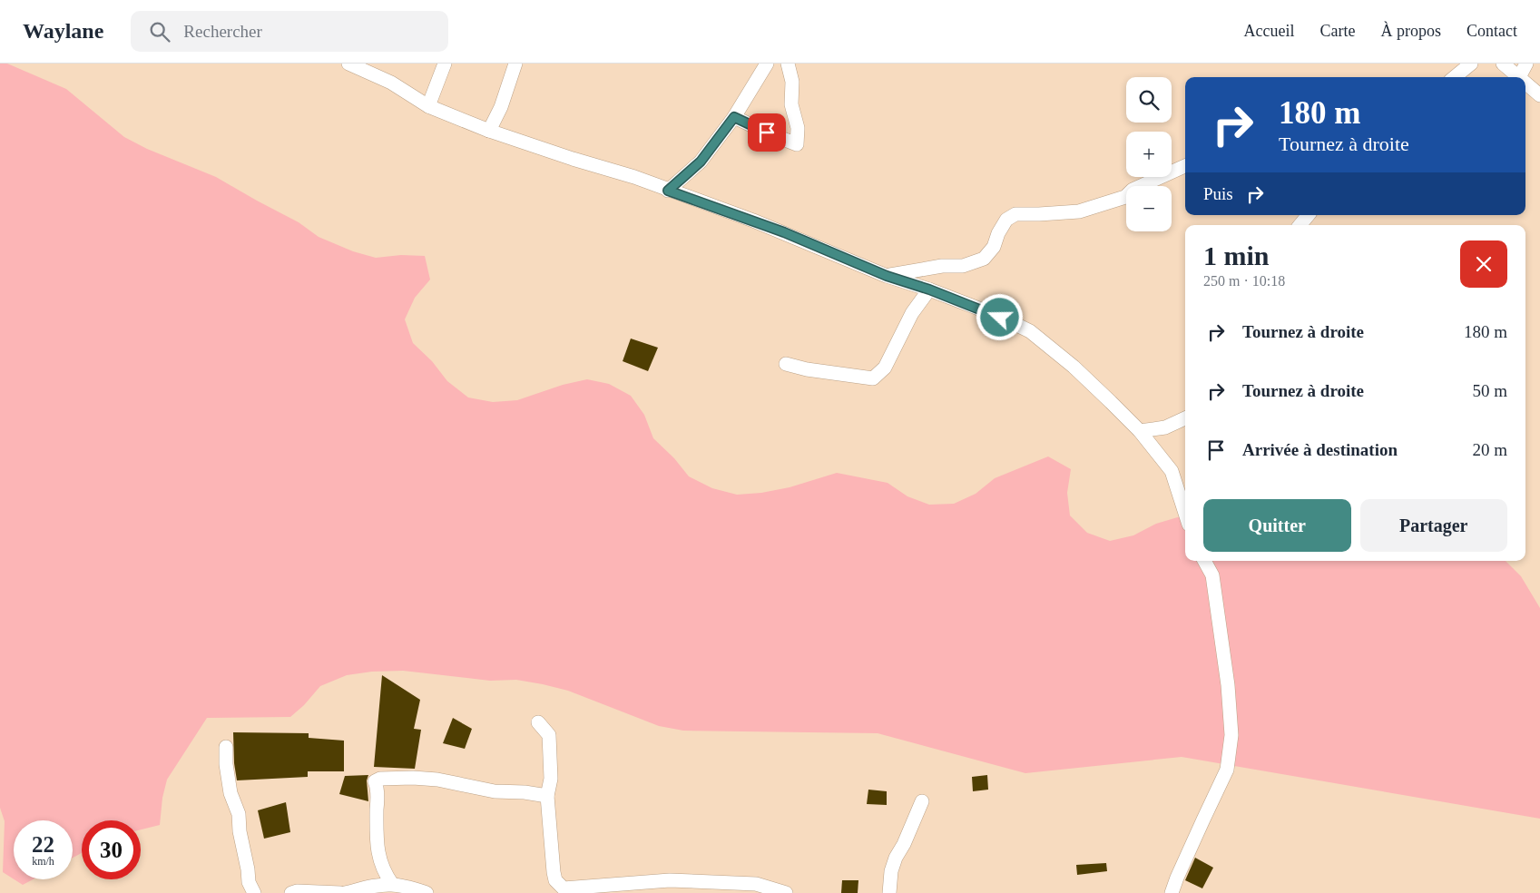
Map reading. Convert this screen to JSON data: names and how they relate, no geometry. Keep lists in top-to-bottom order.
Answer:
{
  "page": {
    "header": "Waylane",
    "search": "Rechercher",
    "nav": [
      "Accueil",
      "Carte",
      "À propos",
      "Contact"
    ],
    "map_buttons": ["+", "−"],
    "turn": ["180 m", "Tournez à droite"],
    "then": "Puis",
    "heading": ["1 min", "250 m · 10:18"],
    "list": [
      {
        "name": "Tournez à droite",
        "value": "180 m"
      },
      {
        "name": "Tournez à droite",
        "value": "50 m"
      },
      {
        "name": "Arrivée à destination",
        "value": "20 m"
      }
    ],
    "buttons": ["Quitter", "Partager"],
    "speed": "22 km/h",
    "limit": "30"
  }
}
